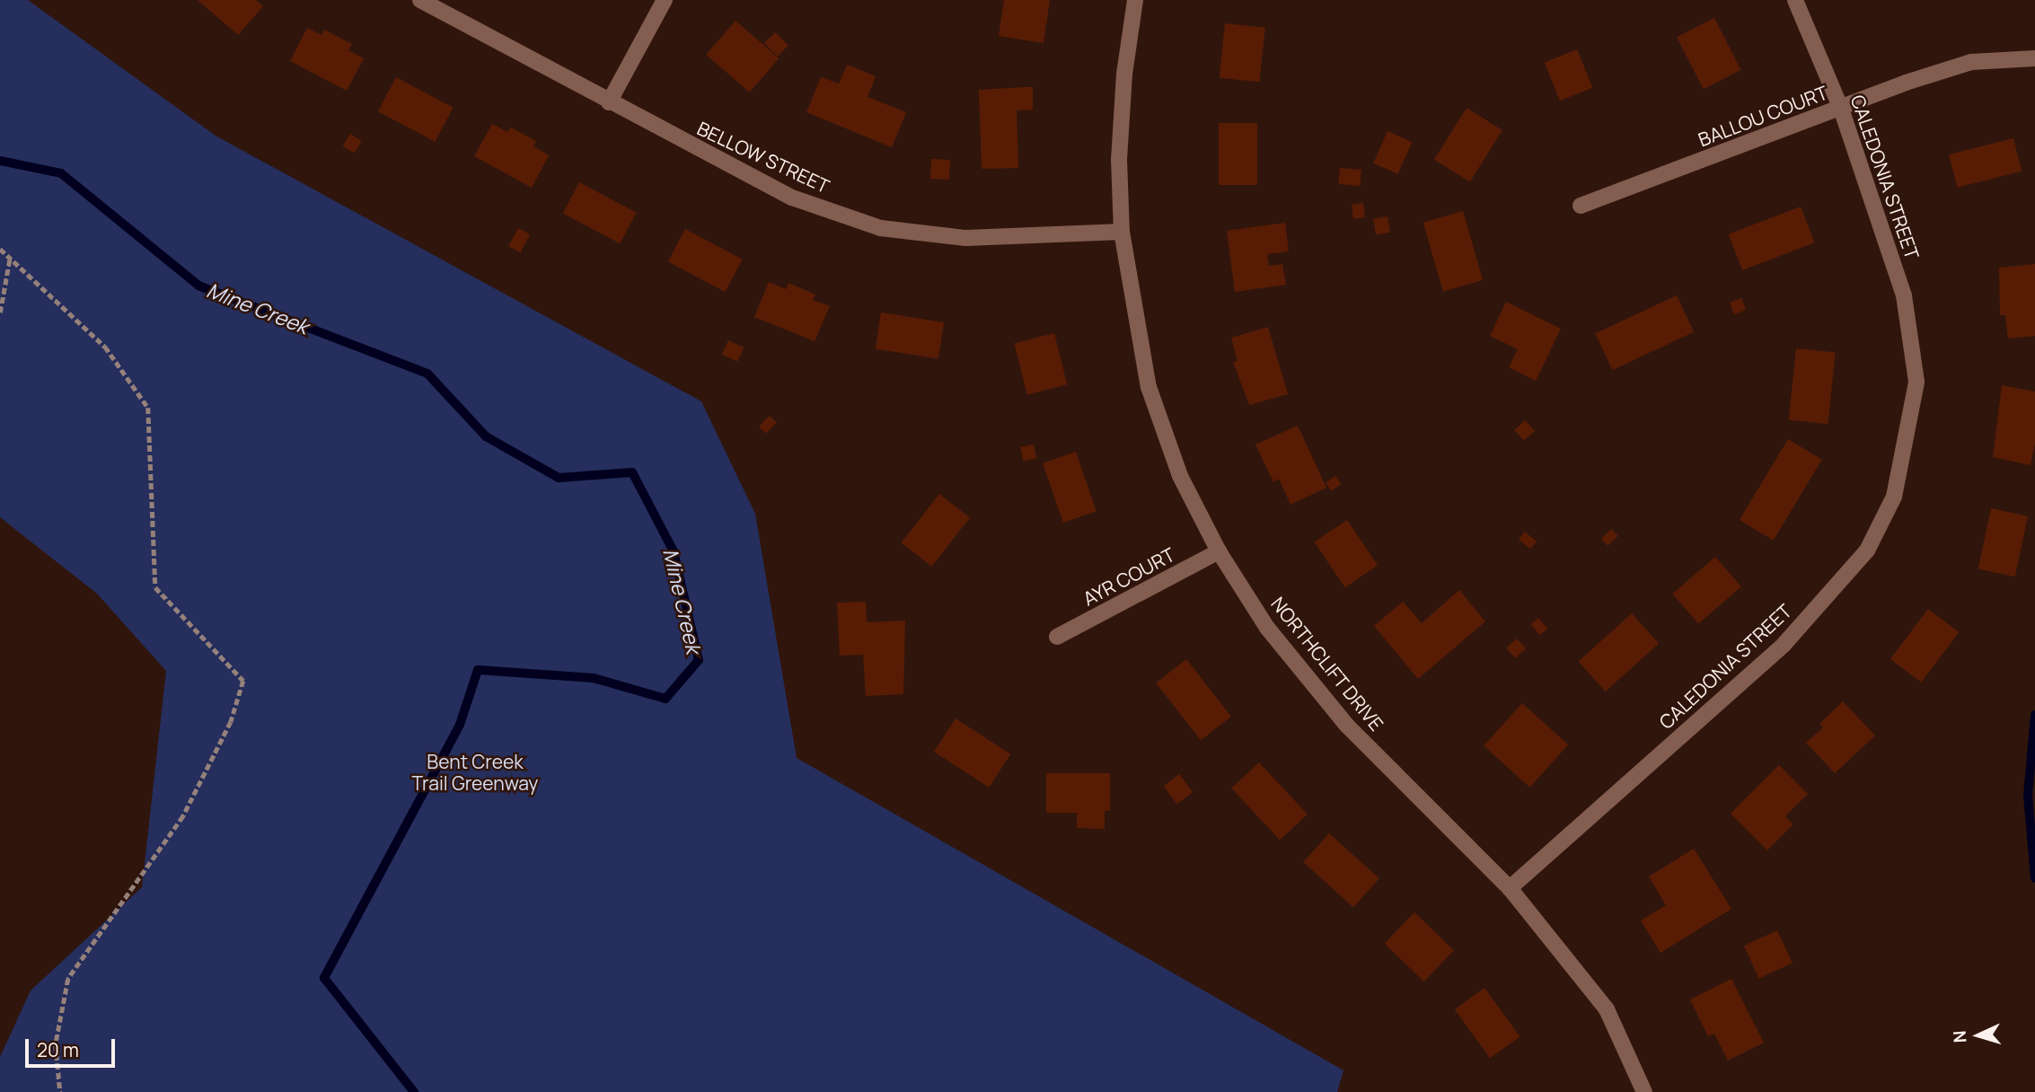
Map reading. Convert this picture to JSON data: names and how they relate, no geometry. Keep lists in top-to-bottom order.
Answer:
{
  "streets": {
    "street": [
      "BALLOU COURT",
      "BELLOW STREET",
      "CALEDONIA STREET",
      "AYR COURT",
      "NORTHCLIFT DRIVE"
    ]
  },
  "crossings": [
    ["BALLOU COURT", "CALEDONIA STREET"],
    ["BELLOW STREET", "NORTHCLIFT DRIVE"],
    ["CALEDONIA STREET", "NORTHCLIFT DRIVE"],
    ["AYR COURT", "NORTHCLIFT DRIVE"]
  ],
  "water": ["Mine Creek"],
  "parks": ["Bent Creek Trail Greenway"],
  "scale_bar": "20 m",
  "north": "left"
}
